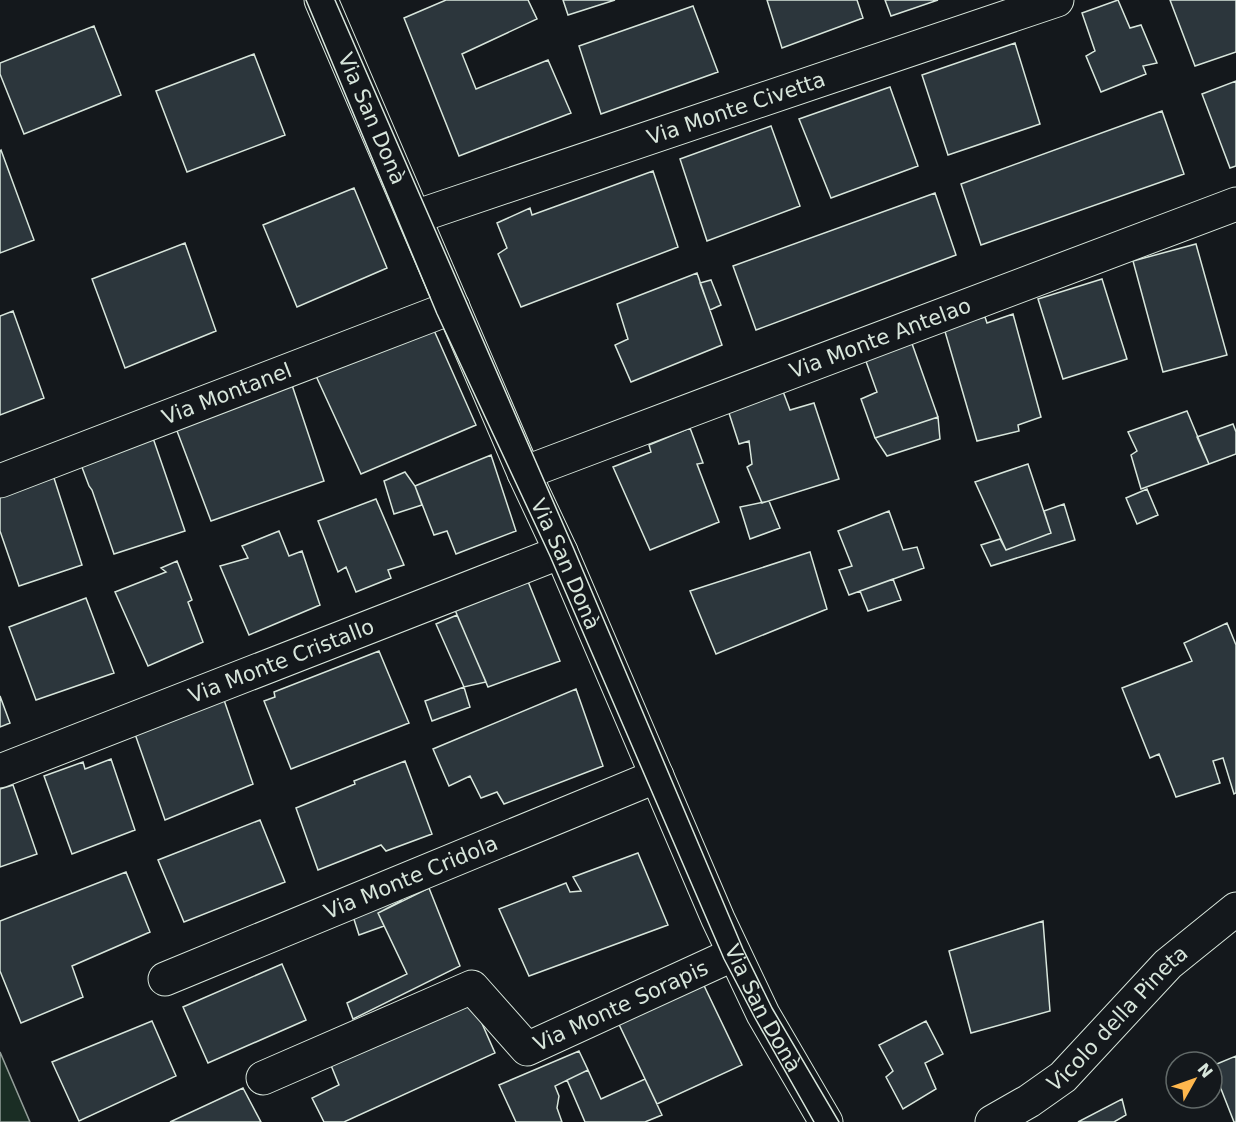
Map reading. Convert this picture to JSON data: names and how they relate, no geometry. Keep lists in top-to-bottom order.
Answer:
{
  "streets": {
    "street": [
      "Via Monte Civetta",
      "Via San Donà",
      "Via Monte Antelao",
      "Via Montanel",
      "Via Monte Cristallo",
      "Via Monte Cridola",
      "Via Monte Sorapis",
      "Vicolo della Pineta"
    ]
  },
  "crossings": [
    ["Via Monte Civetta", "Via San Donà"],
    ["Via San Donà", "Via Monte Antelao"],
    ["Via San Donà", "Via Montanel"],
    ["Via San Donà", "Via Monte Cristallo"],
    ["Via San Donà", "Via Monte Cridola"],
    ["Via San Donà", "Via Monte Sorapis"]
  ],
  "north": "top right"
}
